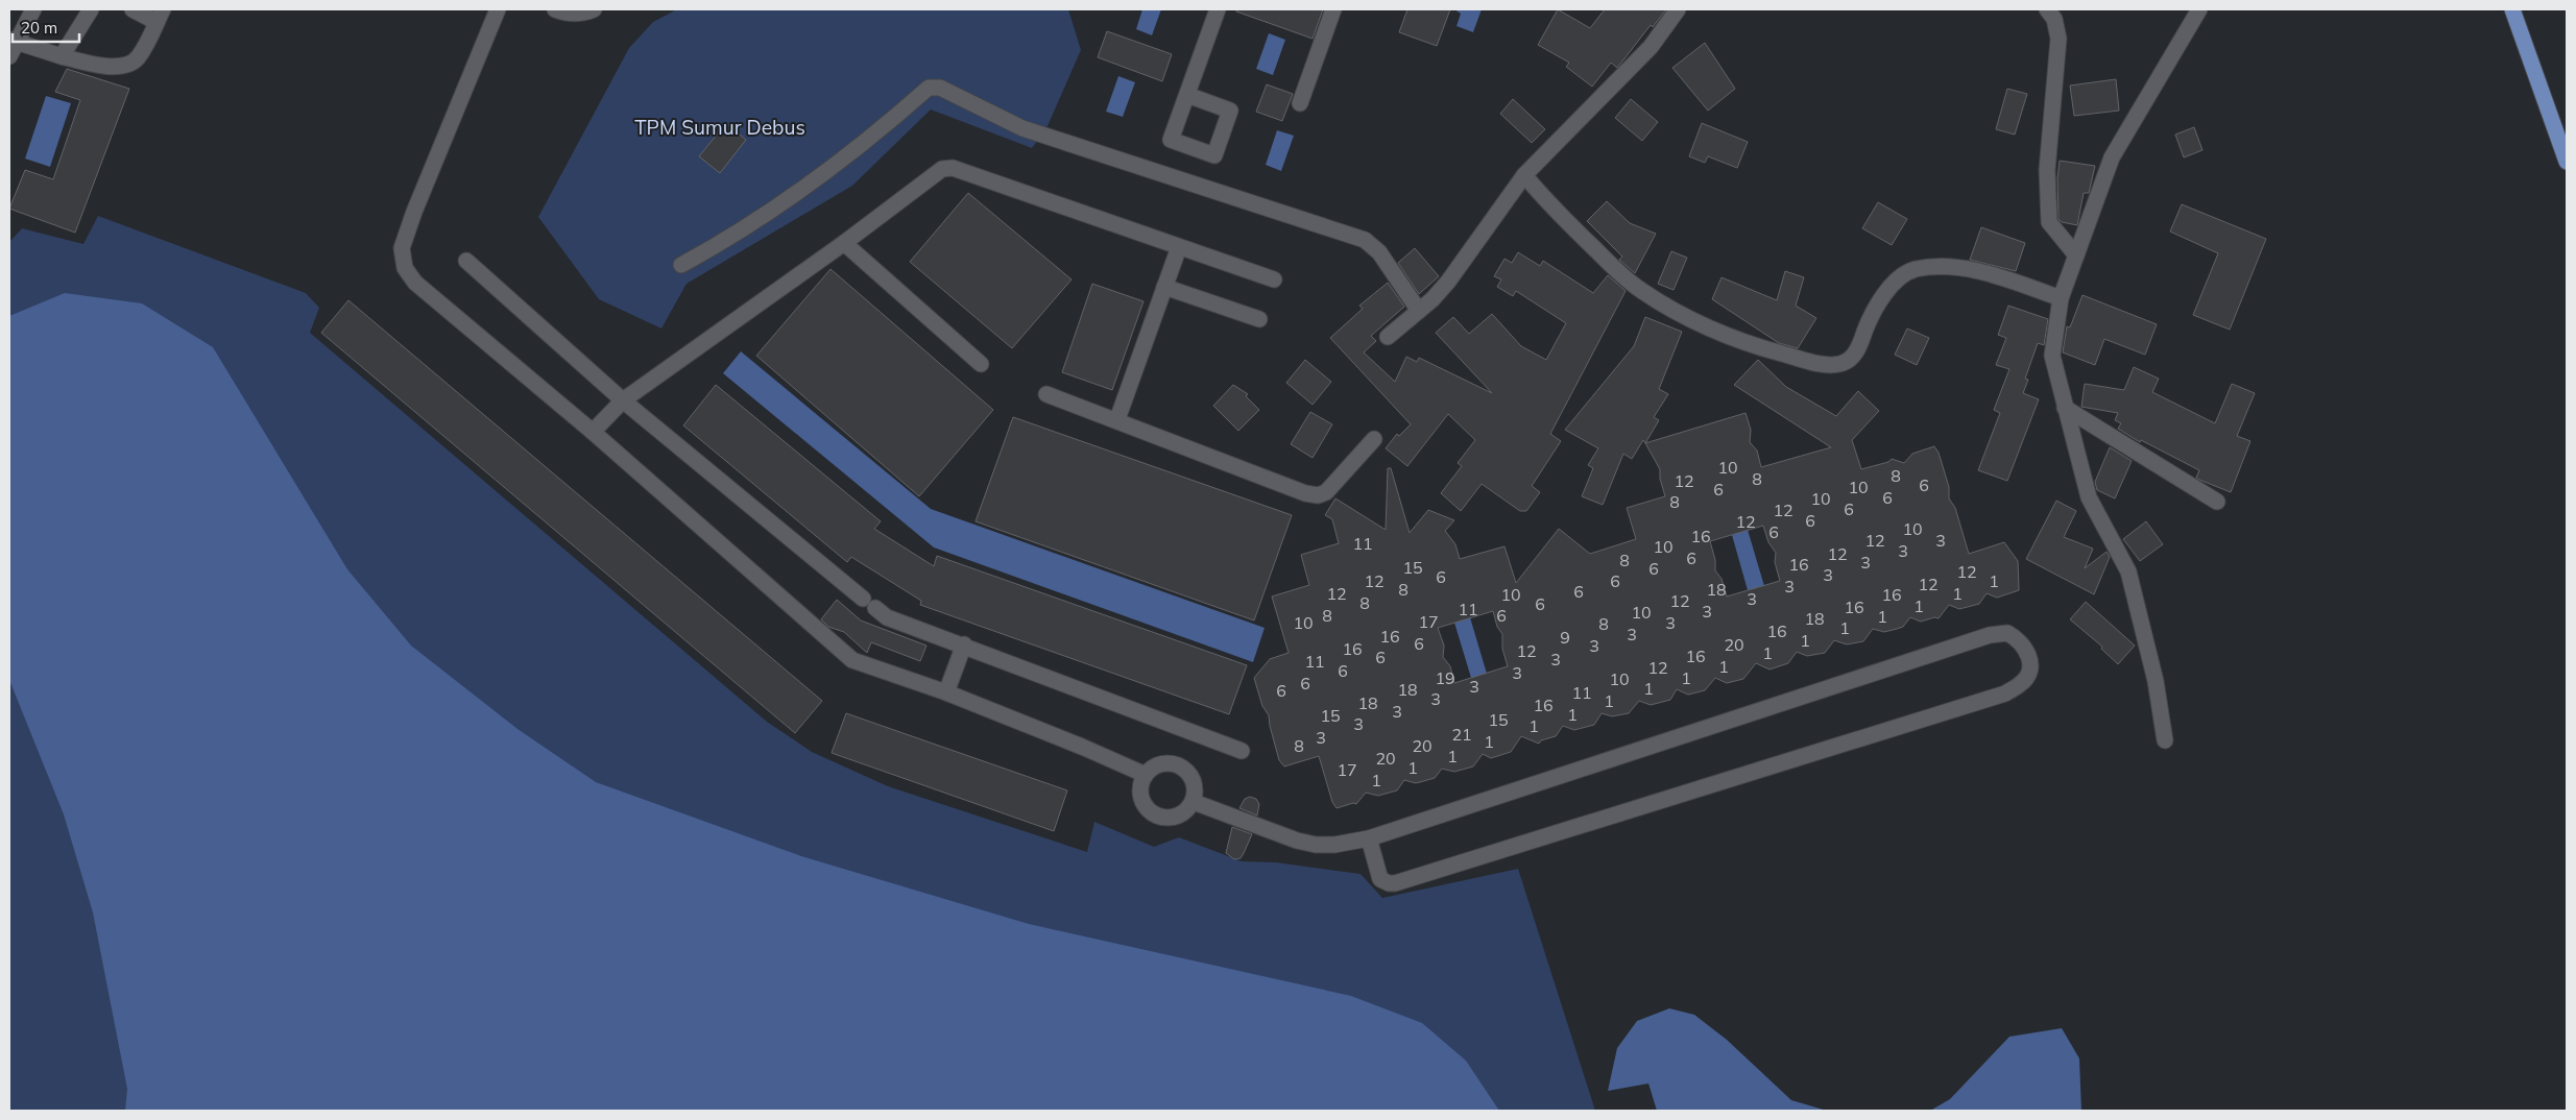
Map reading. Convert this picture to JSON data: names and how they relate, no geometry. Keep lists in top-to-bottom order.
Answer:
{
  "parks": ["TPM Sumur Debus"],
  "house_numbers": [
    "10",
    "8",
    "8",
    "12",
    "6",
    "10",
    "6",
    "6",
    "10",
    "8",
    "6",
    "12",
    "6",
    "12",
    "10",
    "6",
    "16",
    "12",
    "3",
    "11",
    "10",
    "3",
    "12",
    "6",
    "8",
    "3",
    "16",
    "15",
    "6",
    "12",
    "3",
    "6",
    "12",
    "6",
    "1",
    "12",
    "3",
    "8",
    "18",
    "6",
    "12",
    "1",
    "10",
    "16",
    "3",
    "12",
    "8",
    "6",
    "1",
    "16",
    "11",
    "3",
    "10",
    "8",
    "6",
    "1",
    "18",
    "17",
    "10",
    "3",
    "8",
    "1",
    "16",
    "3",
    "16",
    "9",
    "1",
    "6",
    "20",
    "3",
    "16",
    "12",
    "1",
    "16",
    "6",
    "3",
    "11",
    "1",
    "12",
    "6",
    "3",
    "19",
    "1",
    "10",
    "6",
    "3",
    "1",
    "18",
    "6",
    "11",
    "3",
    "1",
    "18",
    "16",
    "3",
    "1",
    "15",
    "15",
    "3",
    "1",
    "21",
    "3",
    "1",
    "8",
    "20",
    "1",
    "20",
    "1",
    "17",
    "1"
  ],
  "scale_bar": "20 m"
}
